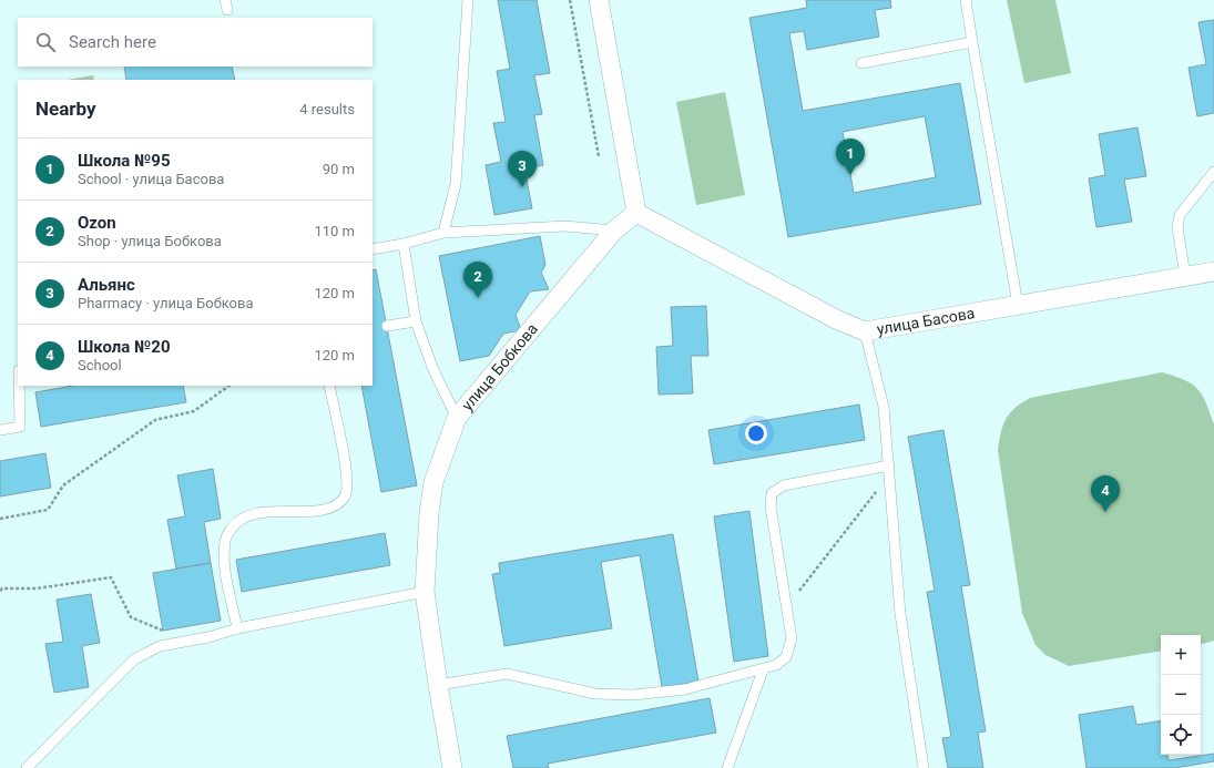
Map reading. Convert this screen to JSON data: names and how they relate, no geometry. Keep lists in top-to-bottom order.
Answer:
{
  "streets": {
    "street": ["улица Басова", "улица Бобкова"]
  },
  "crossings": [
    ["улица Басова", "улица Бобкова"]
  ],
  "page": {
    "search": "Search here",
    "heading": ["Nearby", "4 results"],
    "list": [
      {
        "mark": "1",
        "name": "Школа №95",
        "note": "School · улица Басова",
        "value": "90 m"
      },
      {
        "mark": "2",
        "name": "Ozon",
        "note": "Shop · улица Бобкова",
        "value": "110 m"
      },
      {
        "mark": "3",
        "name": "Альянс",
        "note": "Pharmacy · улица Бобкова",
        "value": "120 m"
      },
      {
        "mark": "4",
        "name": "Школа №20",
        "note": "School",
        "value": "120 m"
      }
    ],
    "pins": [
      "1",
      "3",
      "2",
      "4"
    ],
    "map_buttons": ["+", "−"]
  }
}
